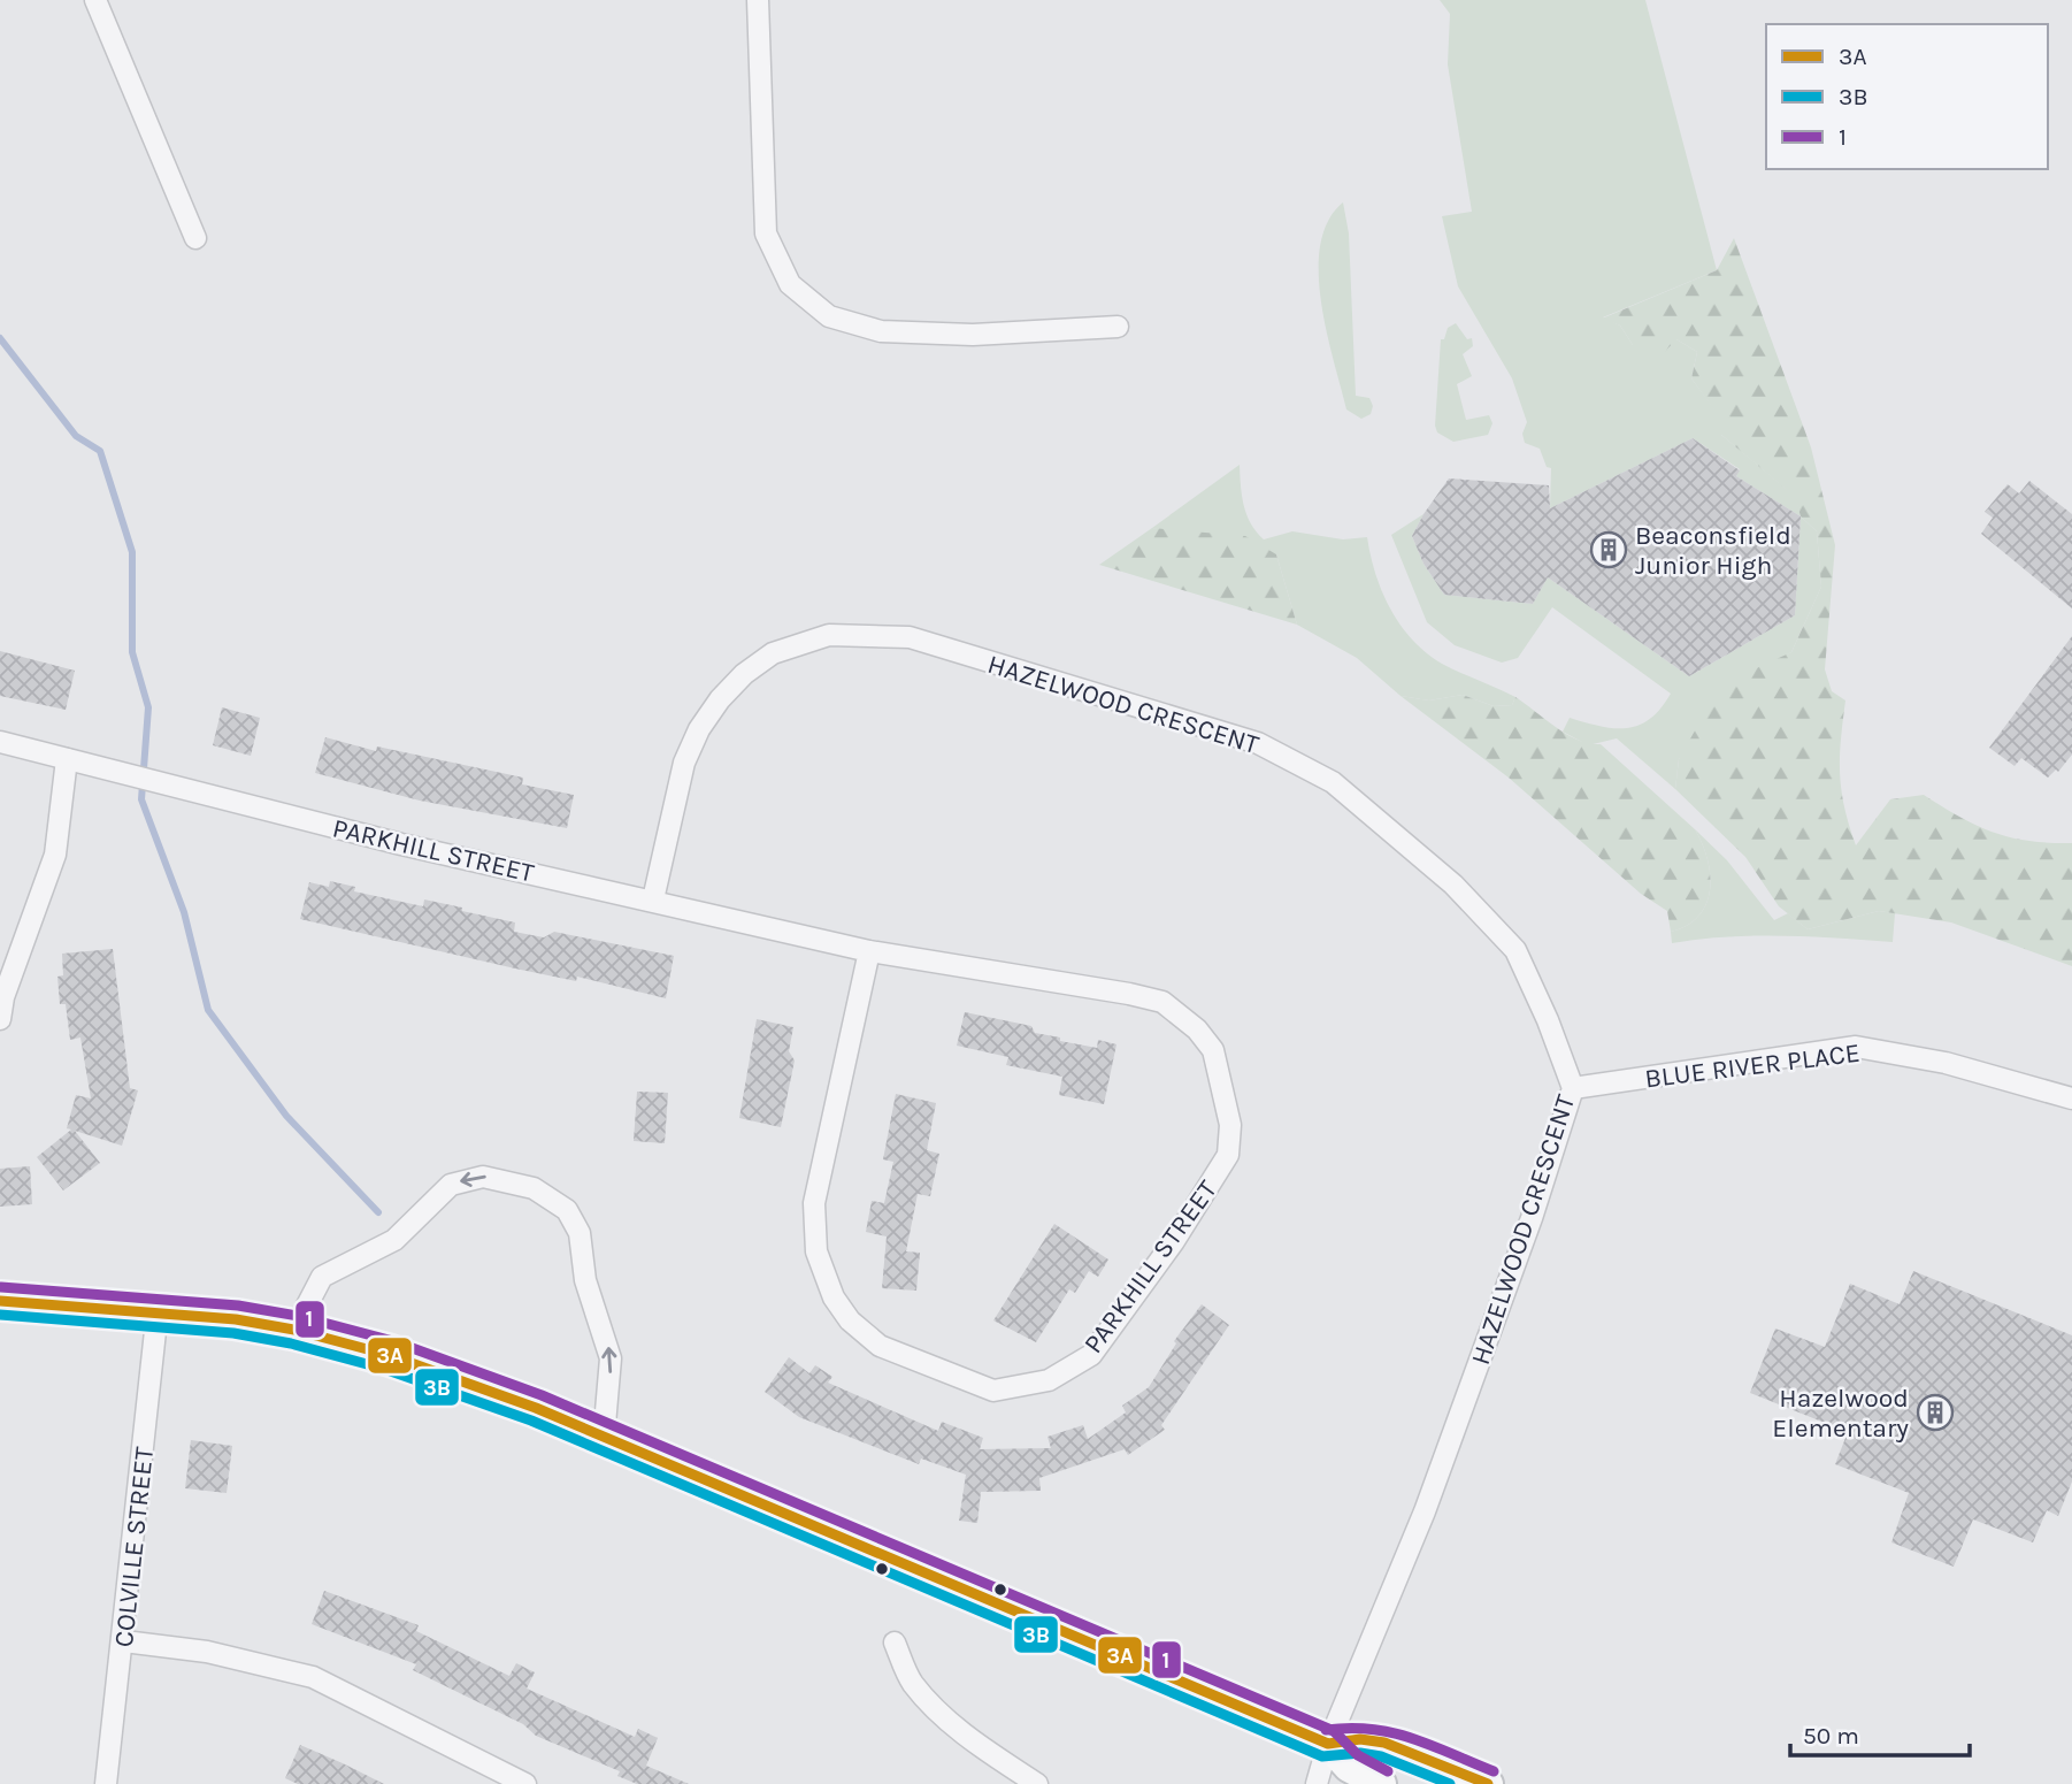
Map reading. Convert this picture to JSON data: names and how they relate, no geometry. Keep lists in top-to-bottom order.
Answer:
{
  "streets": {
    "street": [
      "HAZELWOOD CRESCENT",
      "PARKHILL STREET",
      "BLUE RIVER PLACE",
      "COLVILLE STREET"
    ]
  },
  "crossings": [
    ["HAZELWOOD CRESCENT", "PARKHILL STREET"],
    ["HAZELWOOD CRESCENT", "BLUE RIVER PLACE"]
  ],
  "places": {
    "building": ["Beaconsfield Junior High", "Hazelwood Elementary"]
  },
  "lines": ["transit line 1", "transit line 3A", "transit line 3B"],
  "legend": ["3A", "3B", "1"],
  "scale_bar": "50 m"
}
